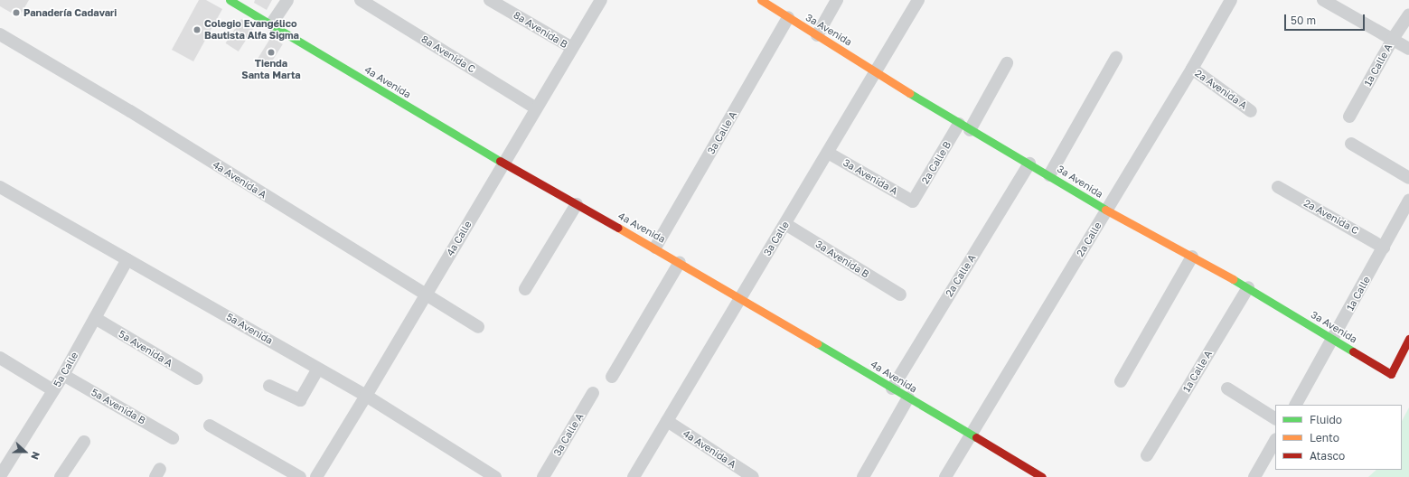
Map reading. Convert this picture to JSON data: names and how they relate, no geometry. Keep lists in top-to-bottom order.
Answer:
{
  "streets": {
    "street": [
      "8a Avenida B",
      "3a Avenida",
      "8a Avenida C",
      "1a Calle A",
      "4a Avenida",
      "2a Avenida A",
      "3a Calle A",
      "2a Calle B",
      "3a Avenida A",
      "4a Avenida A",
      "2a Avenida C",
      "4a Calle",
      "3a Calle",
      "2a Calle",
      "3a Avenida B",
      "2a Calle A",
      "1a Calle",
      "5a Avenida",
      "5a Avenida A",
      "5a Calle",
      "5a Avenida B"
    ]
  },
  "crossings": [
    ["8a Avenida B", "4a Calle"],
    ["3a Avenida", "1a Calle A"],
    ["3a Avenida", "3a Calle A"],
    ["3a Avenida", "2a Calle B"],
    ["3a Avenida", "3a Calle"],
    ["3a Avenida", "2a Calle"],
    ["3a Avenida", "2a Calle A"],
    ["3a Avenida", "1a Calle"],
    ["8a Avenida C", "4a Calle"],
    ["4a Avenida", "3a Calle A"],
    ["4a Avenida", "4a Calle"],
    ["4a Avenida", "3a Calle"],
    ["4a Avenida", "2a Calle"],
    ["4a Avenida", "2a Calle A"],
    ["2a Avenida A", "2a Calle"],
    ["2a Calle B", "3a Avenida A"],
    ["3a Avenida A", "3a Calle"],
    ["4a Avenida A", "4a Calle"],
    ["4a Avenida A", "3a Calle"],
    ["2a Avenida C", "1a Calle"],
    ["4a Calle", "5a Avenida"],
    ["3a Calle", "3a Avenida B"],
    ["5a Avenida", "5a Calle"],
    ["5a Avenida A", "5a Calle"],
    ["5a Calle", "5a Avenida B"]
  ],
  "places": ["Panadería Cadavari", "Colegio Evangélico Bautista Alfa Sigma", "Tienda Santa Marta"],
  "legend": ["Fluido", "Lento", "Atasco"],
  "scale_bar": "50 m",
  "north": "right"
}
